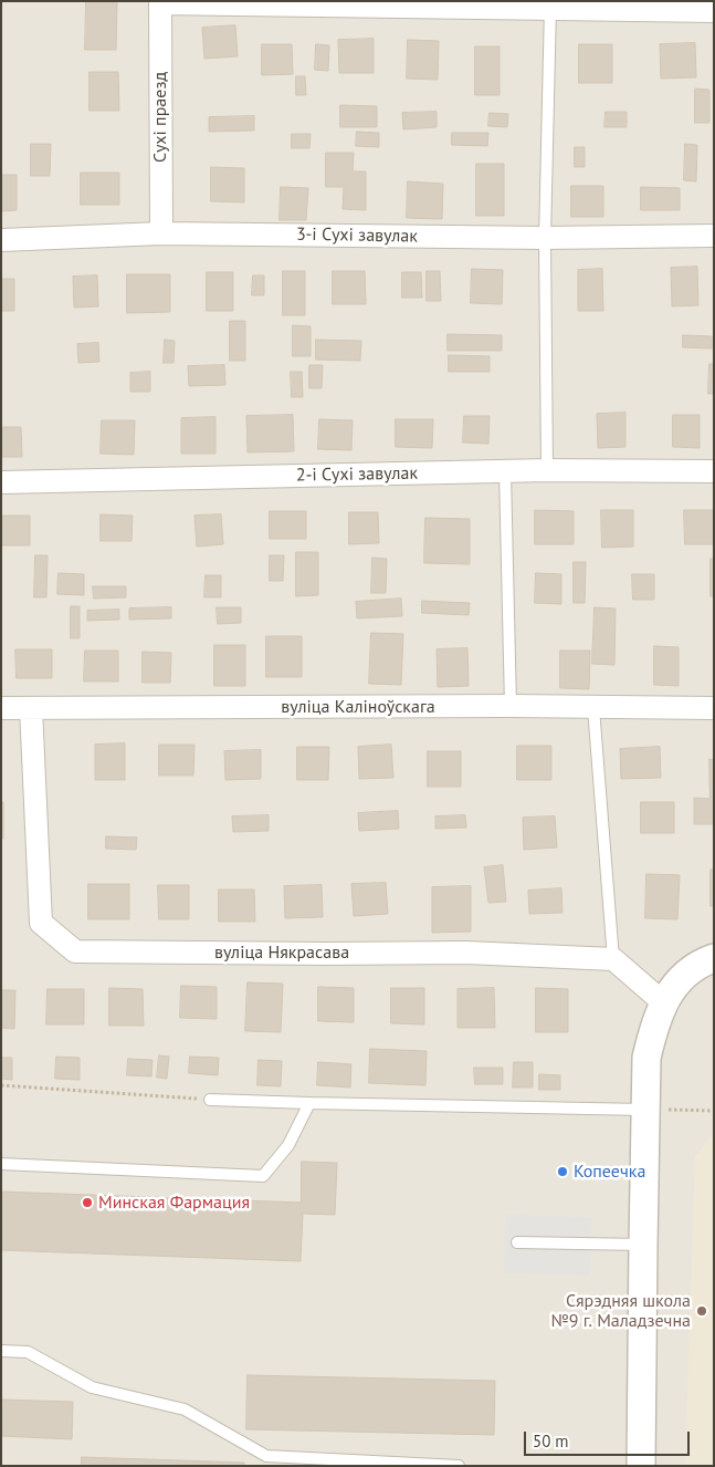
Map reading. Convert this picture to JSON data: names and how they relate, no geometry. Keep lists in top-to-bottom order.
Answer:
{
  "streets": {
    "street": [
      "Сухі праезд",
      "3-і Сухі завулак",
      "2-і Сухі завулак",
      "вуліца Каліноўскага",
      "вуліца Някрасава"
    ]
  },
  "crossings": [
    ["Сухі праезд", "3-і Сухі завулак"],
    ["вуліца Каліноўскага", "вуліца Някрасава"]
  ],
  "places": ["Копеечка", "Минская Фармация", "Сярэдняя школа №9 г. Маладзечна"],
  "scale_bar": "50 m"
}
